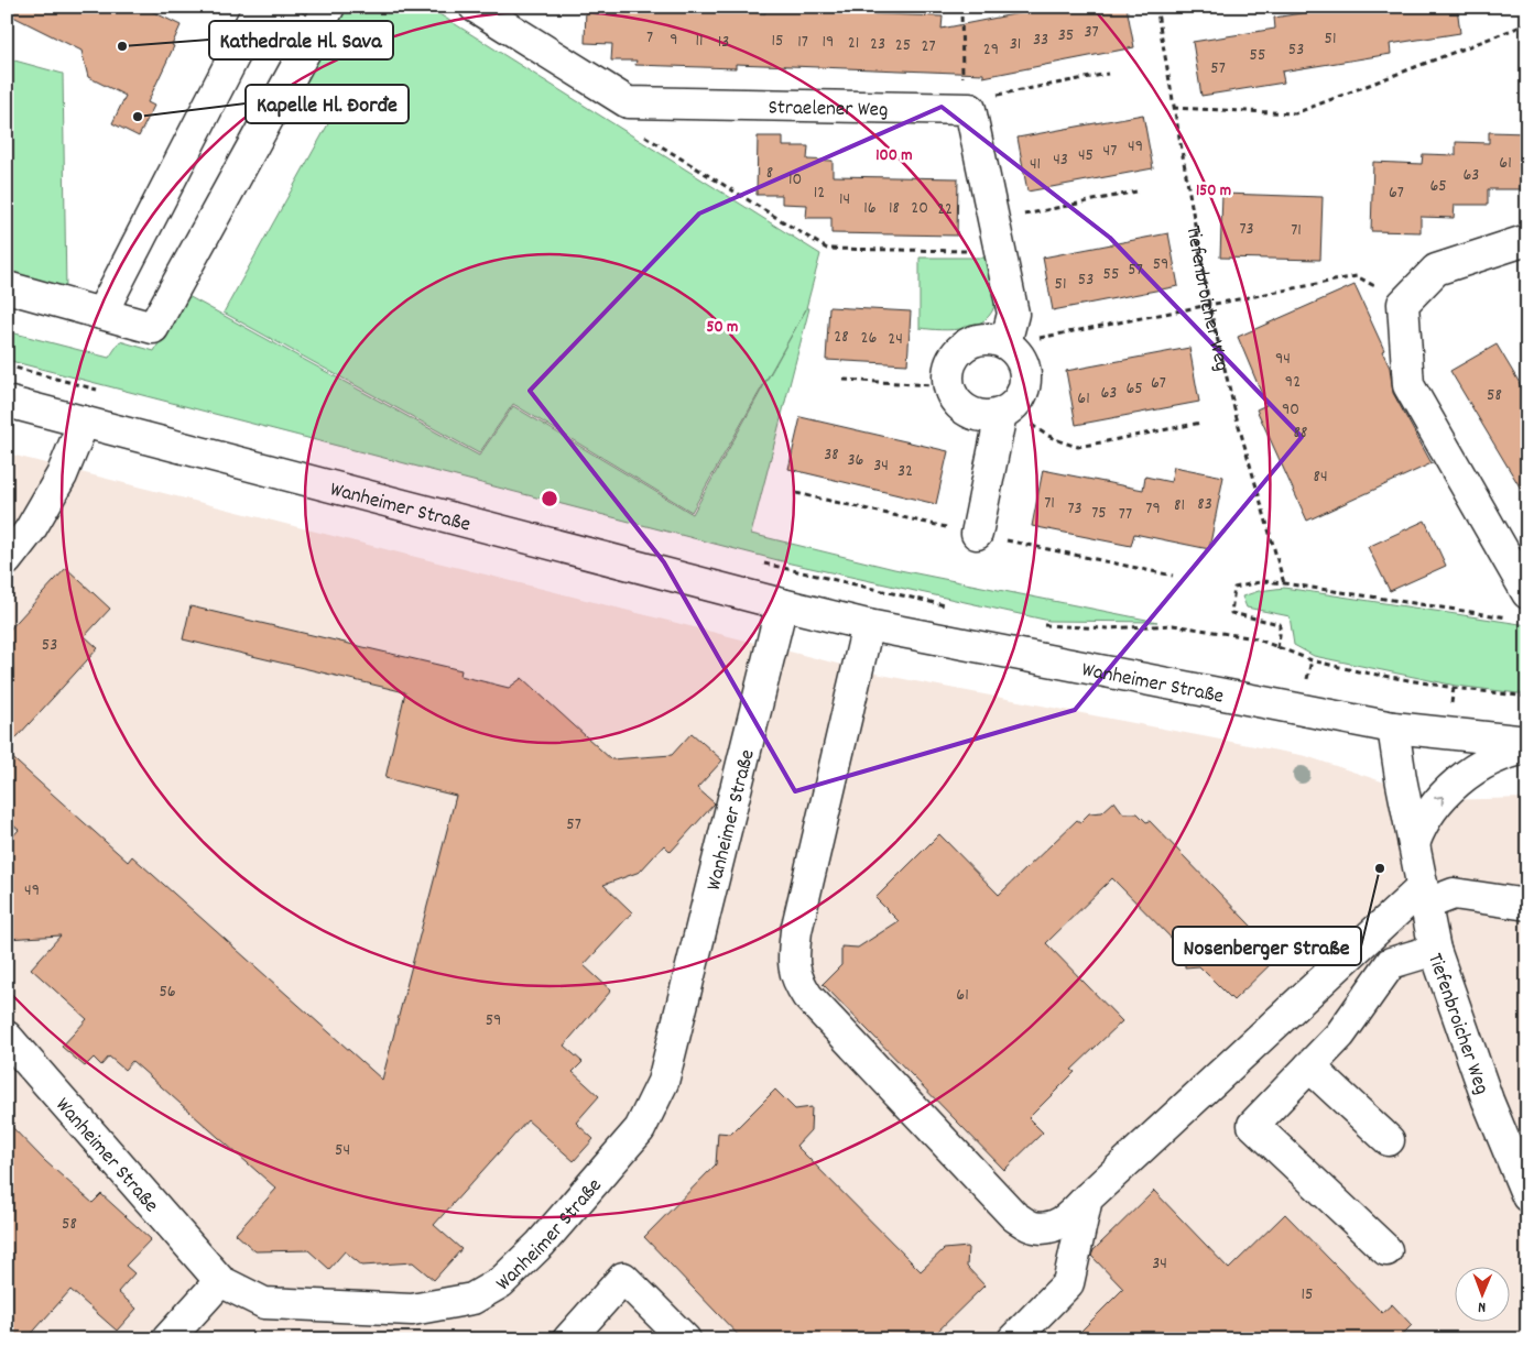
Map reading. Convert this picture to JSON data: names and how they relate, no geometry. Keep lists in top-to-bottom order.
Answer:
{
  "streets": {
    "street": ["Straelener Weg", "Tiefenbroicher Weg", "Wanheimer Straße"]
  },
  "crossings": [
    ["Tiefenbroicher Weg", "Wanheimer Straße"]
  ],
  "places": ["Kathedrale Hl. Sava", "Kapelle Hl. Đorđe", "Nosenberger Straße"],
  "house_numbers": [
    "37",
    "35",
    "7",
    "51",
    "9",
    "33",
    "11",
    "15",
    "13",
    "17",
    "19",
    "21",
    "23",
    "31",
    "25",
    "27",
    "29",
    "53",
    "55",
    "57",
    "49",
    "47",
    "45",
    "43",
    "61",
    "41",
    "8",
    "63",
    "10",
    "65",
    "12",
    "67",
    "14",
    "16",
    "18",
    "20",
    "22",
    "73",
    "71",
    "59",
    "57",
    "55",
    "53",
    "51",
    "28",
    "26",
    "24",
    "94",
    "92",
    "67",
    "65",
    "63",
    "58",
    "61",
    "90",
    "88",
    "38",
    "36",
    "34",
    "32",
    "84",
    "71",
    "83",
    "81",
    "73",
    "79",
    "75",
    "77",
    "53",
    "57",
    "49",
    "56",
    "61",
    "59",
    "54",
    "58",
    "34",
    "15"
  ],
  "north": "bottom",
  "rings": ["100 m", "150 m", "50 m"]
}
